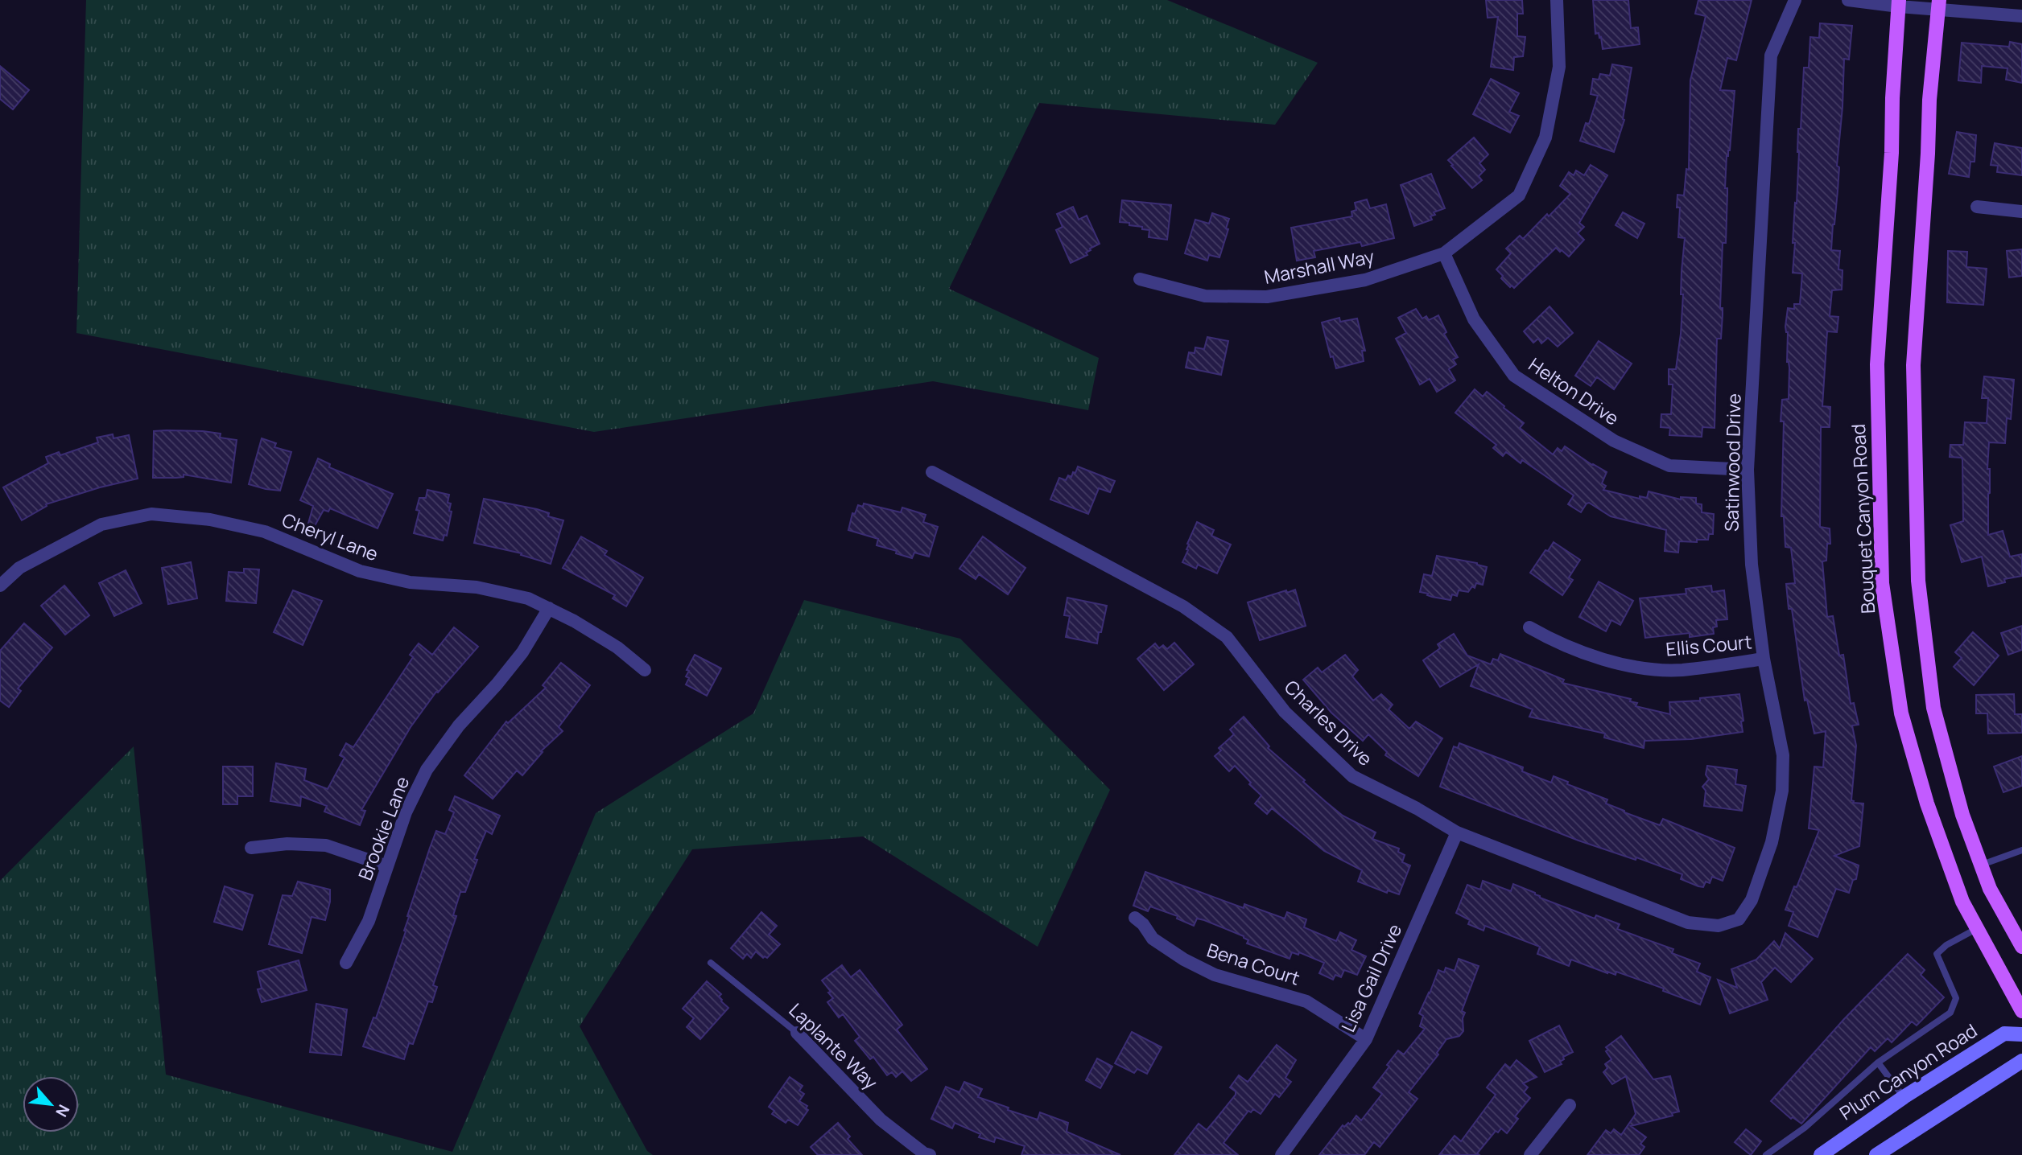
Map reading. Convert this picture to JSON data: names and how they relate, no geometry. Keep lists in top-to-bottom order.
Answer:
{
  "streets": {
    "main road": ["Bouquet Canyon Road", "Plum Canyon Road"],
    "street": [
      "Marshall Way",
      "Helton Drive",
      "Satinwood Drive",
      "Cheryl Lane",
      "Ellis Court",
      "Charles Drive",
      "Brookie Lane",
      "Bena Court",
      "Lisa Gail Drive",
      "Laplante Way"
    ]
  },
  "crossings": [
    ["Marshall Way", "Helton Drive"],
    ["Helton Drive", "Satinwood Drive"],
    ["Satinwood Drive", "Ellis Court"],
    ["Satinwood Drive", "Charles Drive"],
    ["Cheryl Lane", "Brookie Lane"],
    ["Charles Drive", "Lisa Gail Drive"],
    ["Bena Court", "Lisa Gail Drive"]
  ],
  "north": "bottom right"
}
